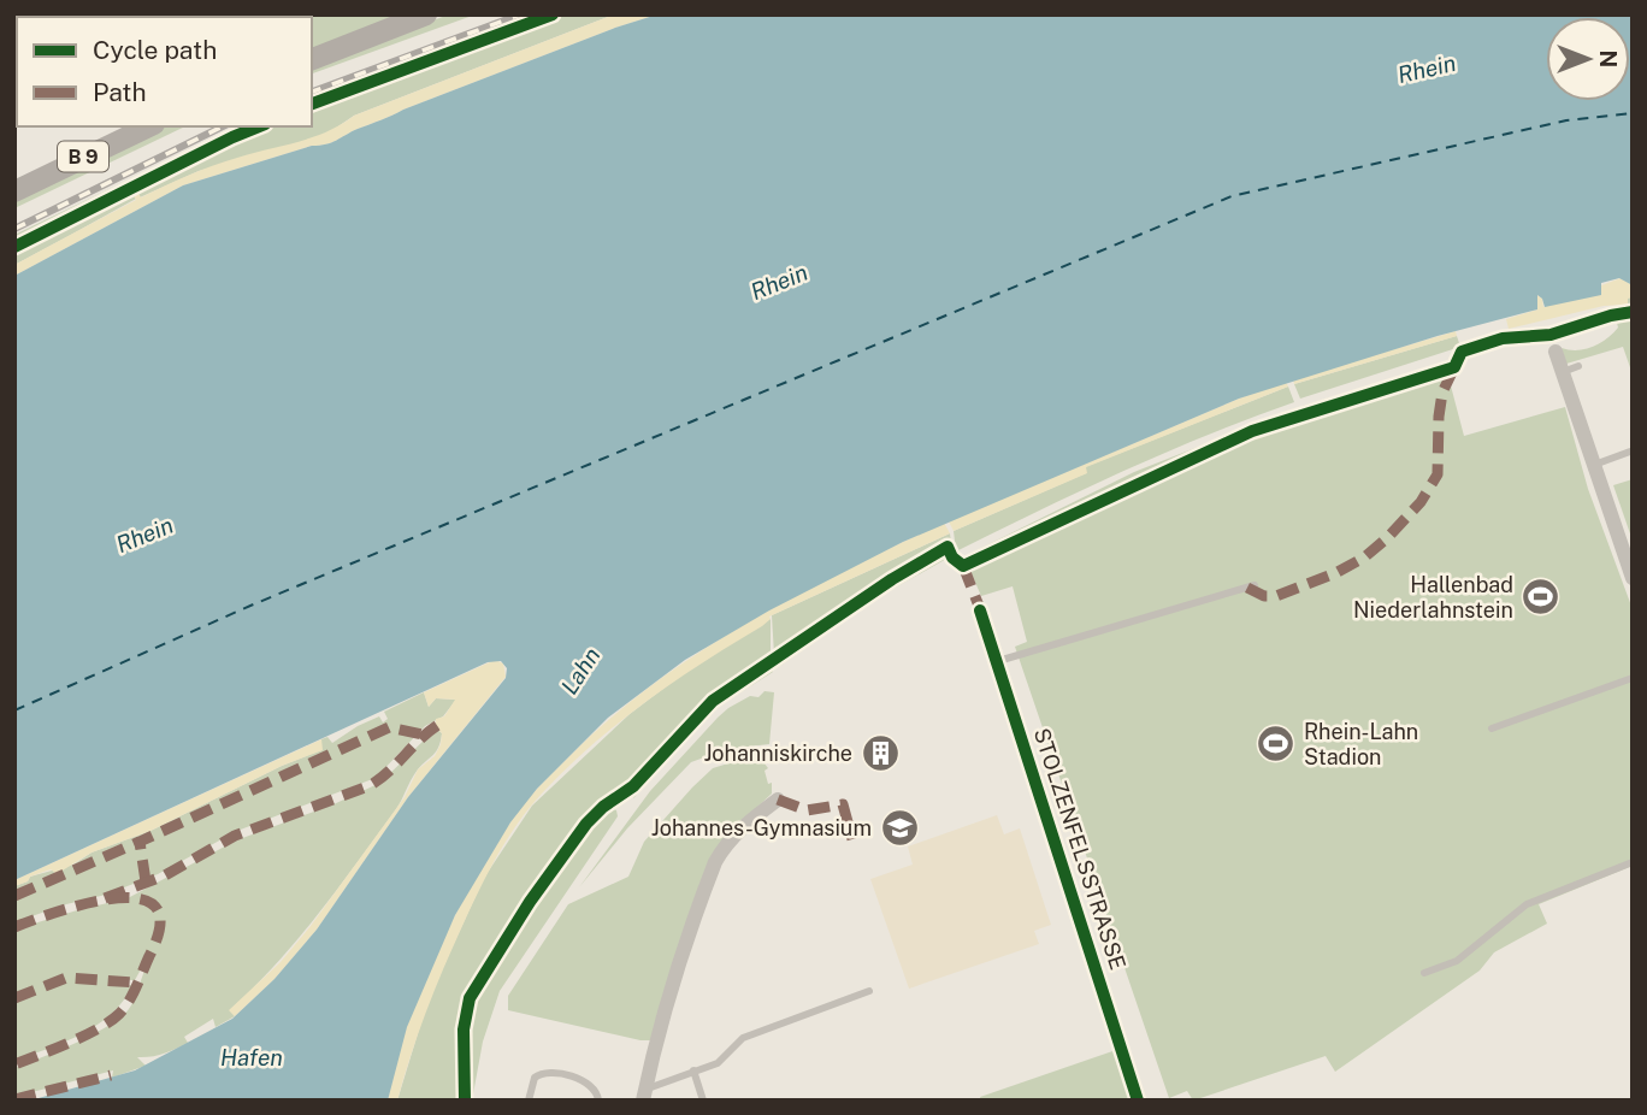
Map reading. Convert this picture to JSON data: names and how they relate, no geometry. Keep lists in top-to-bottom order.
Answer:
{
  "streets": {
    "main road": ["B 9"],
    "street": ["STOLZENFELSSTRASSE"]
  },
  "water": ["Rhein", "Lahn", "Hafen"],
  "places": {
    "sports": ["Hallenbad Niederlahnstein", "Rhein-Lahn Stadion"],
    "building": ["Johanniskirche"],
    "school or university": ["Johannes-Gymnasium"]
  },
  "legend": ["Cycle path", "Path"],
  "north": "right"
}
